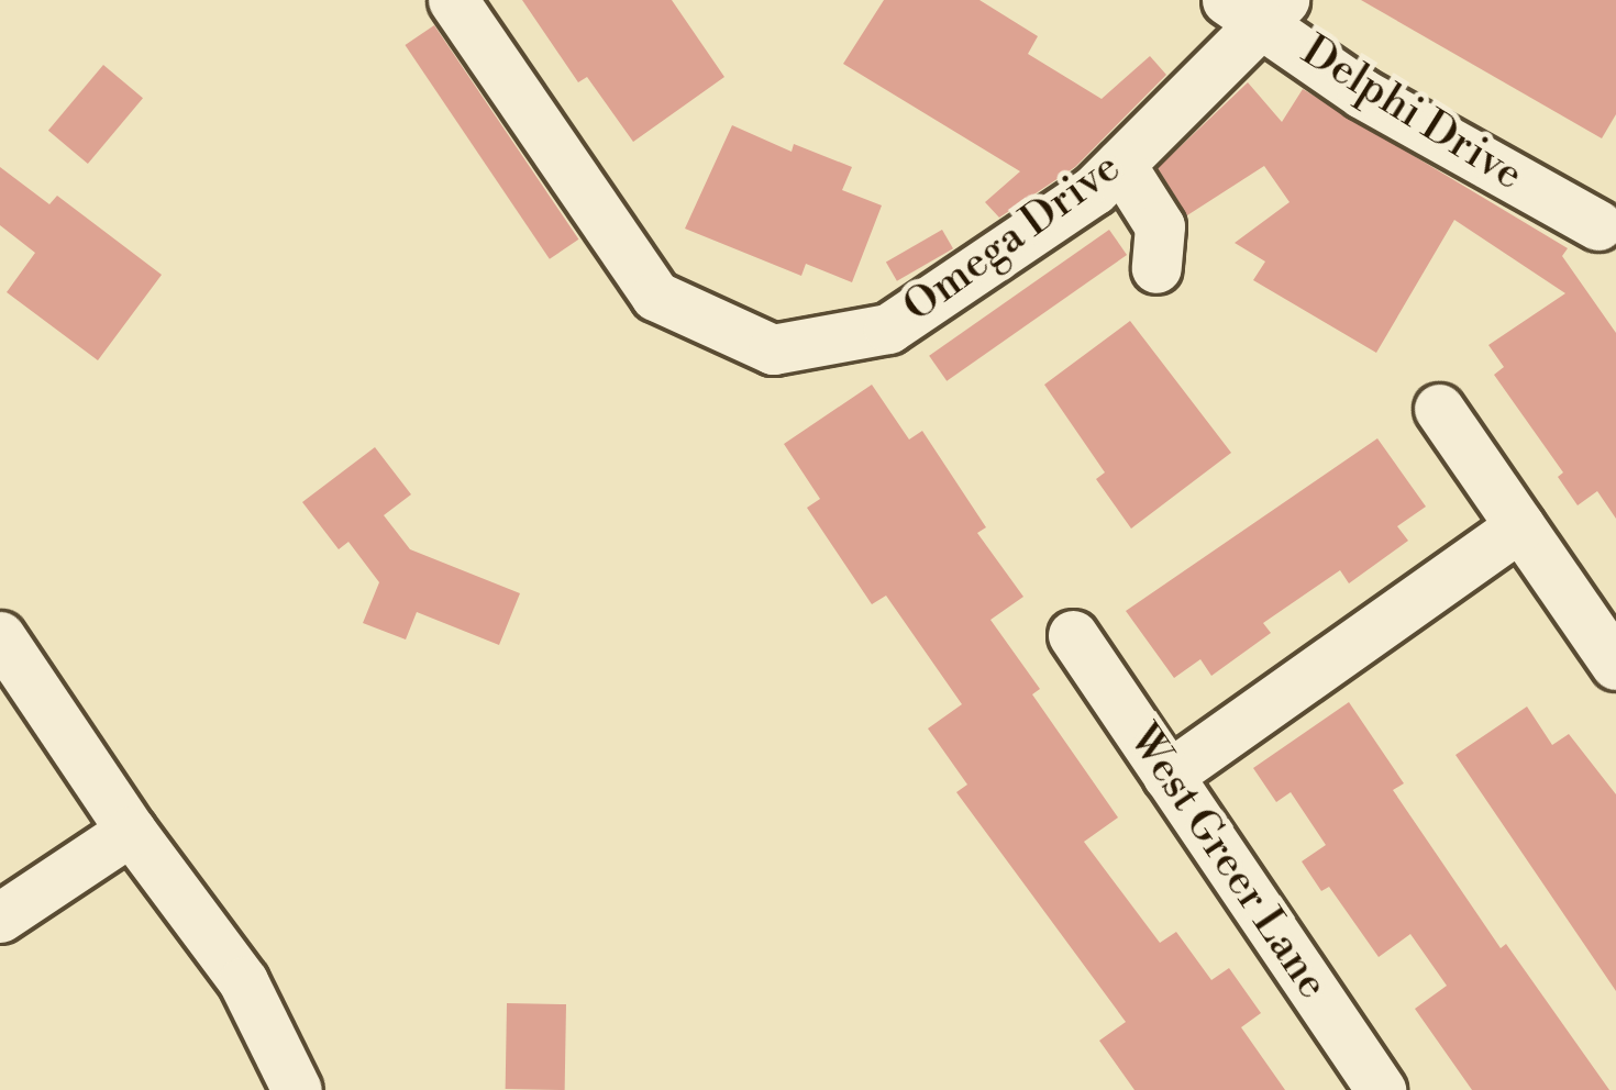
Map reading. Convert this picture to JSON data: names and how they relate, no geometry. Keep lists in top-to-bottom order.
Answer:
{
  "streets": {
    "street": ["Delphi Drive", "Omega Drive", "West Greer Lane"]
  },
  "crossings": [
    ["Delphi Drive", "Omega Drive"]
  ]
}
